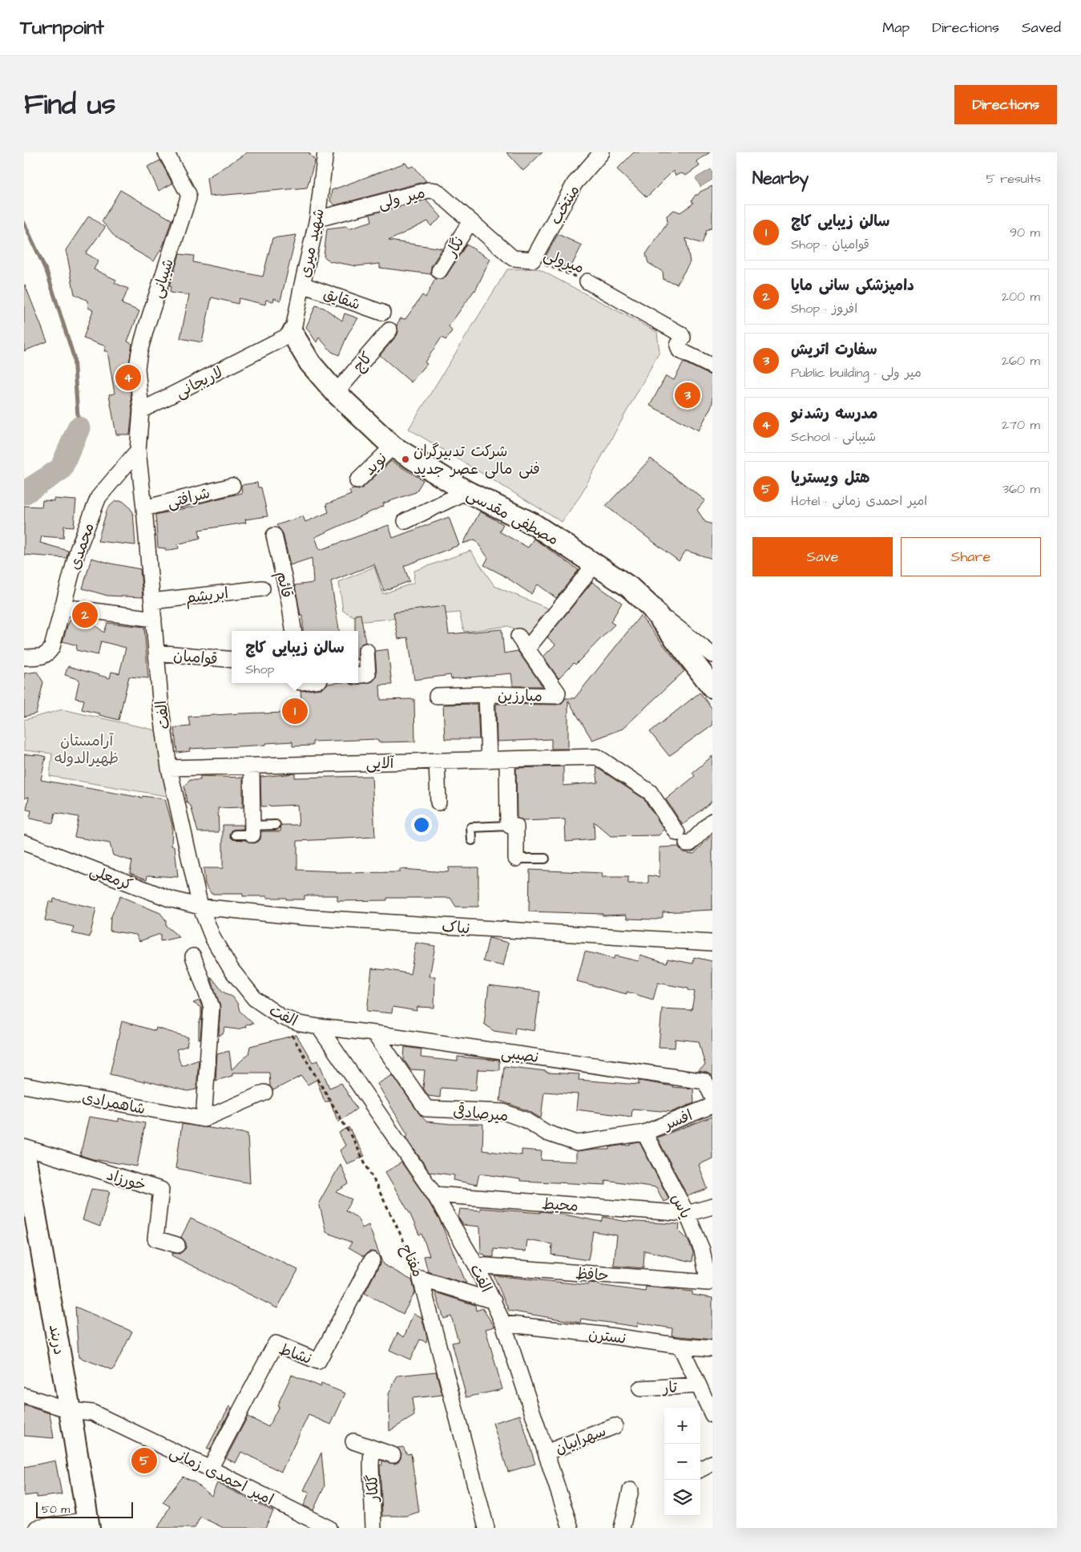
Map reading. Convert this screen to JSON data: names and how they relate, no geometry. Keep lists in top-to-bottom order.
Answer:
{
  "streets": {
    "main road": ["مصطفی مقدسی", "دربند"],
    "street": [
      "میر ولی",
      "منتخب",
      "شهید میری",
      "نگار",
      "شیبانی",
      "شقایق",
      "کاج",
      "لاریجانی",
      "نوید",
      "شرافتی",
      "محمدی",
      "قائم",
      "ابریشم",
      "قوامیان",
      "مبارزین",
      "الفت",
      "آلایی",
      "کرمعلی",
      "نیاک",
      "نصیبی",
      "شاهمرادی",
      "میرصادقی",
      "افسر",
      "خورزاد",
      "محیط",
      "یاس",
      "مفتاح",
      "حافظ",
      "نسترن",
      "نشاط",
      "تار",
      "سهرابیان",
      "امیر احمدی زمانی",
      "گلکار"
    ],
    "path": ["میرولی"]
  },
  "crossings": [
    ["میر ولی", "منتخب"],
    ["میر ولی", "شهید میری"],
    ["میر ولی", "نگار"],
    ["میر ولی", "میرولی"],
    ["منتخب", "میرولی"],
    ["شهید میری", "شقایق"],
    ["شهید میری", "لاریجانی"],
    ["شهید میری", "مصطفی مقدسی"],
    ["شیبانی", "لاریجانی"],
    ["کاج", "مصطفی مقدسی"],
    ["لاریجانی", "مصطفی مقدسی"],
    ["نوید", "مصطفی مقدسی"],
    ["شرافتی", "الفت"],
    ["مصطفی مقدسی", "مبارزین"],
    ["محمدی", "الفت"],
    ["ابریشم", "الفت"],
    ["قوامیان", "الفت"],
    ["الفت", "آلایی"],
    ["الفت", "کرمعلی"],
    ["الفت", "نیاک"],
    ["الفت", "نصیبی"],
    ["الفت", "محیط"],
    ["الفت", "مفتاح"],
    ["الفت", "حافظ"],
    ["الفت", "نسترن"],
    ["الفت", "سهرابیان"],
    ["کرمعلی", "نیاک"],
    ["نصیبی", "میرصادقی"],
    ["میرصادقی", "افسر"],
    ["میرصادقی", "یاس"],
    ["افسر", "یاس"],
    ["محیط", "یاس"],
    ["یاس", "حافظ"],
    ["دربند", "امیر احمدی زمانی"],
    ["نشاط", "امیر احمدی زمانی"]
  ],
  "parks": ["آرامستان ظهیرالدوله"],
  "places": ["شرکت تدبیرگران فنی مالی عصر جدید"],
  "scale_bar": "50 m",
  "page": {
    "header": "Turnpoint",
    "nav": ["Map", "Directions", "Saved"],
    "title": "Find us",
    "buttons": [
      "Directions",
      ["Save", "Share"]
    ],
    "heading": ["Nearby", "5 results"],
    "list": [
      {
        "mark": "1",
        "name": "سالن زیبایی کاچ",
        "note": "Shop · قوامیان",
        "value": "90 m"
      },
      {
        "mark": "2",
        "name": "دامپزشکی سانی مایا",
        "note": "Shop · افروز",
        "value": "200 m"
      },
      {
        "mark": "3",
        "name": "سفارت اتریش",
        "note": "Public building · میر ولی",
        "value": "260 m"
      },
      {
        "mark": "4",
        "name": "مدرسه رشدنو",
        "note": "School · شیبانی",
        "value": "270 m"
      },
      {
        "mark": "5",
        "name": "هتل ویستریا",
        "note": "Hotel · امیر احمدی زمانی",
        "value": "360 m"
      }
    ],
    "pins": [
      "4",
      "3",
      "2",
      "1",
      "5"
    ],
    "popup": ["سالن زیبایی کاچ", "Shop"],
    "map_buttons": ["+", "−"],
    "scale": "50 m"
  }
}
